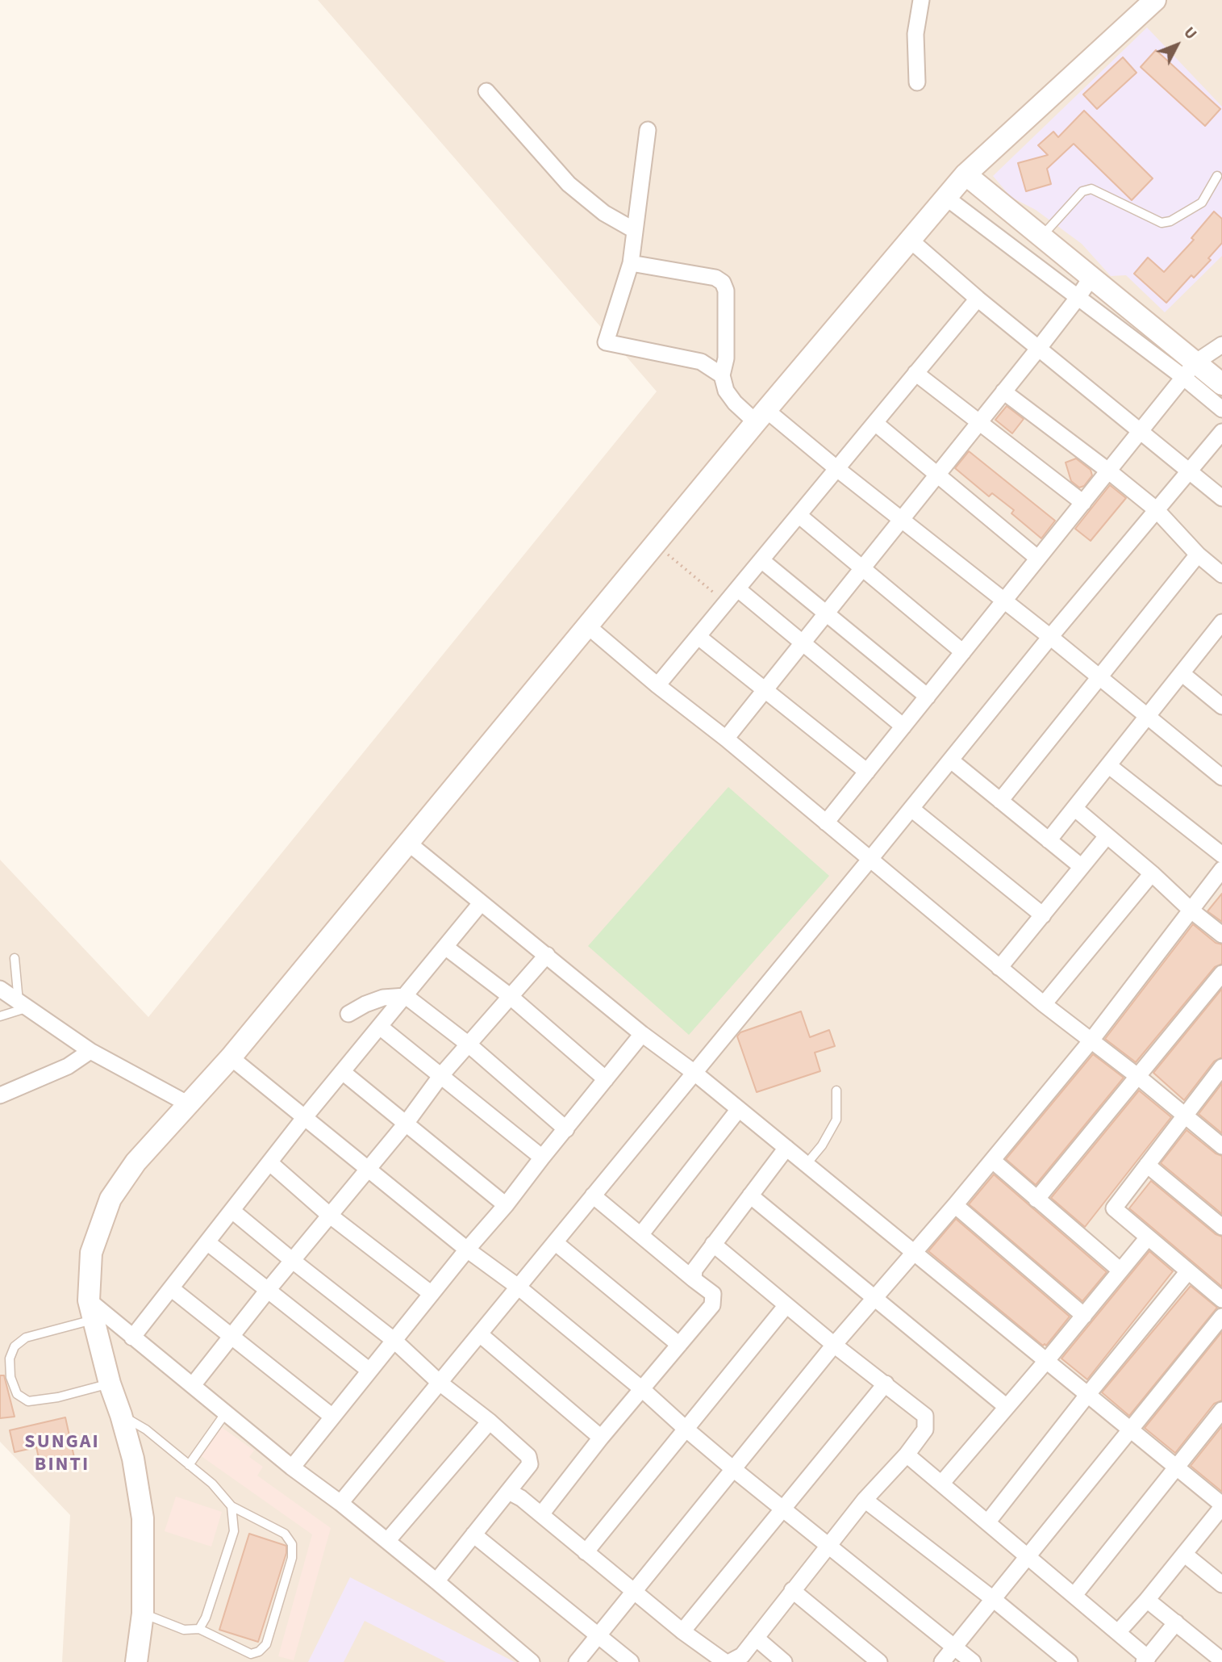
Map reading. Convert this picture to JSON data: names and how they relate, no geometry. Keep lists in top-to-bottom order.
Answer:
{
  "districts": ["SUNGAI BINTI"],
  "north": "top right"
}
